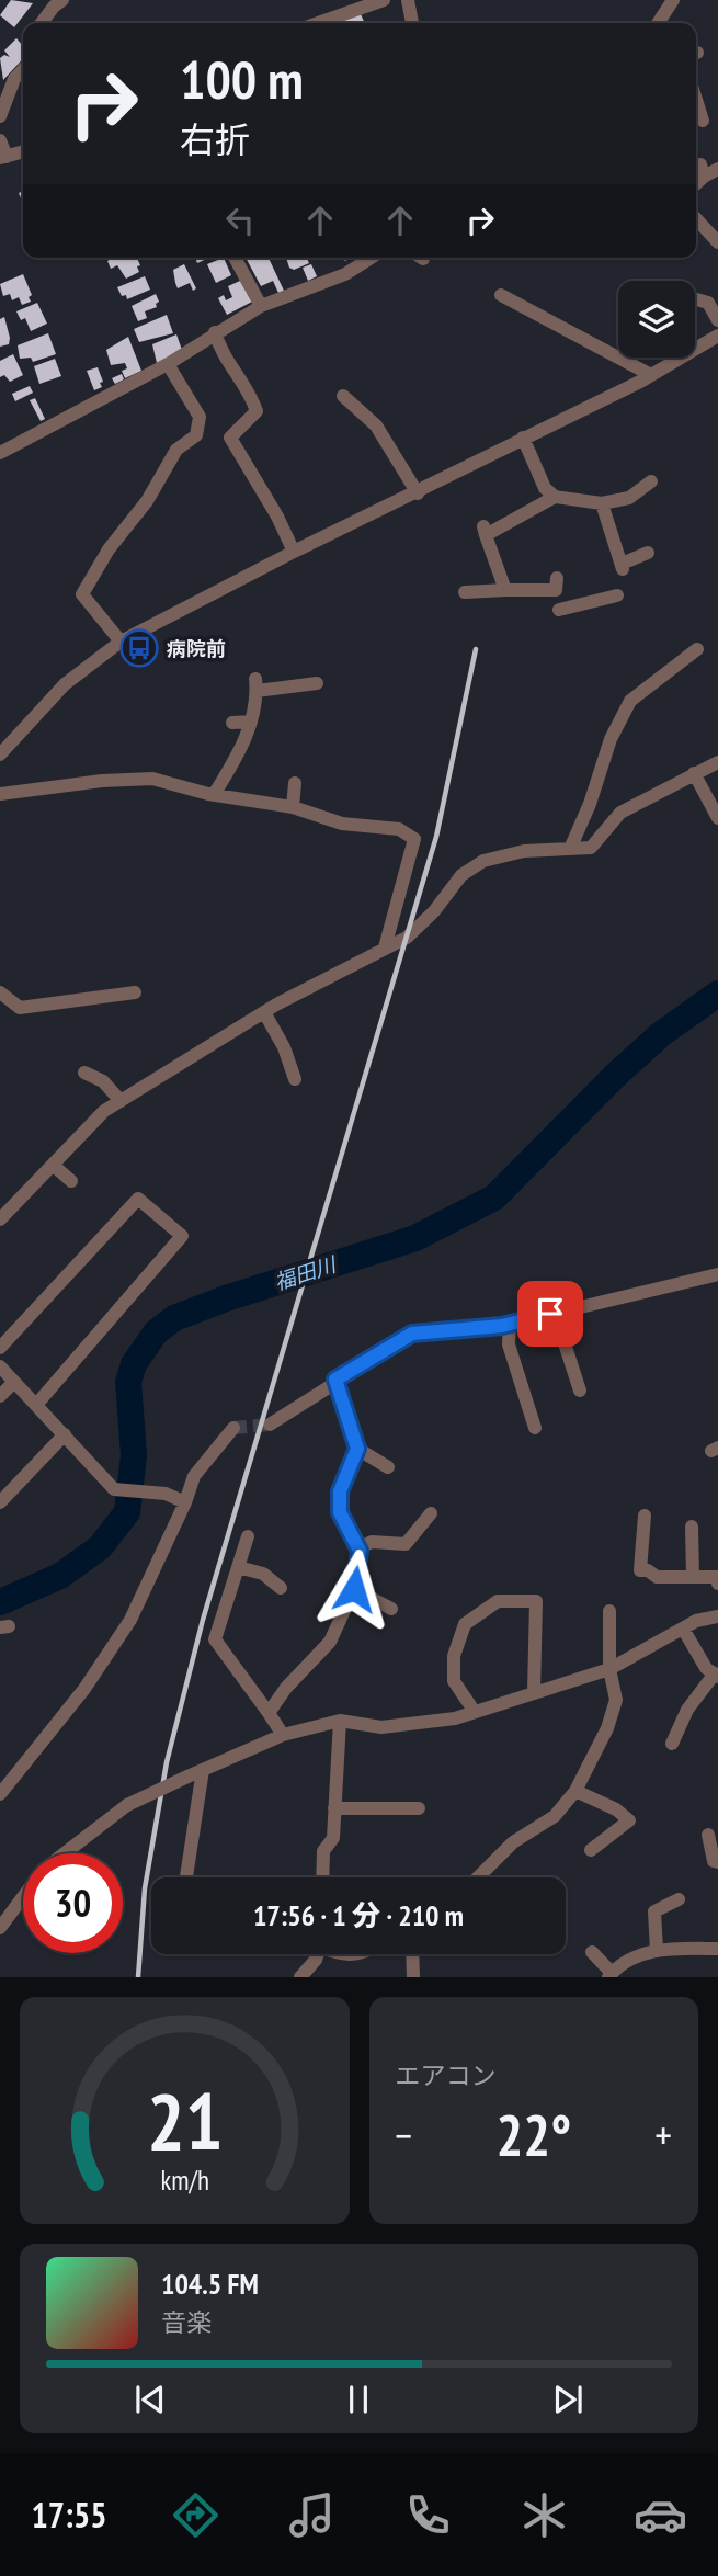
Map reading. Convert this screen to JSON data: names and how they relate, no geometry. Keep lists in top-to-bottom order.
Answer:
{
  "water": ["福田川"],
  "places": {
    "bus stop": ["病院前"]
  },
  "page": {
    "turn": ["100 m", "右折"],
    "limit": "30",
    "trip": "17:56 · 1 分 · 210 m",
    "tile": "エアコン",
    "heat": ["−", "22°", "+"],
    "song": ["104.5 FM", "音楽"],
    "tabs": "17:55",
    "gauge": ["21", "km/h"]
  }
}
